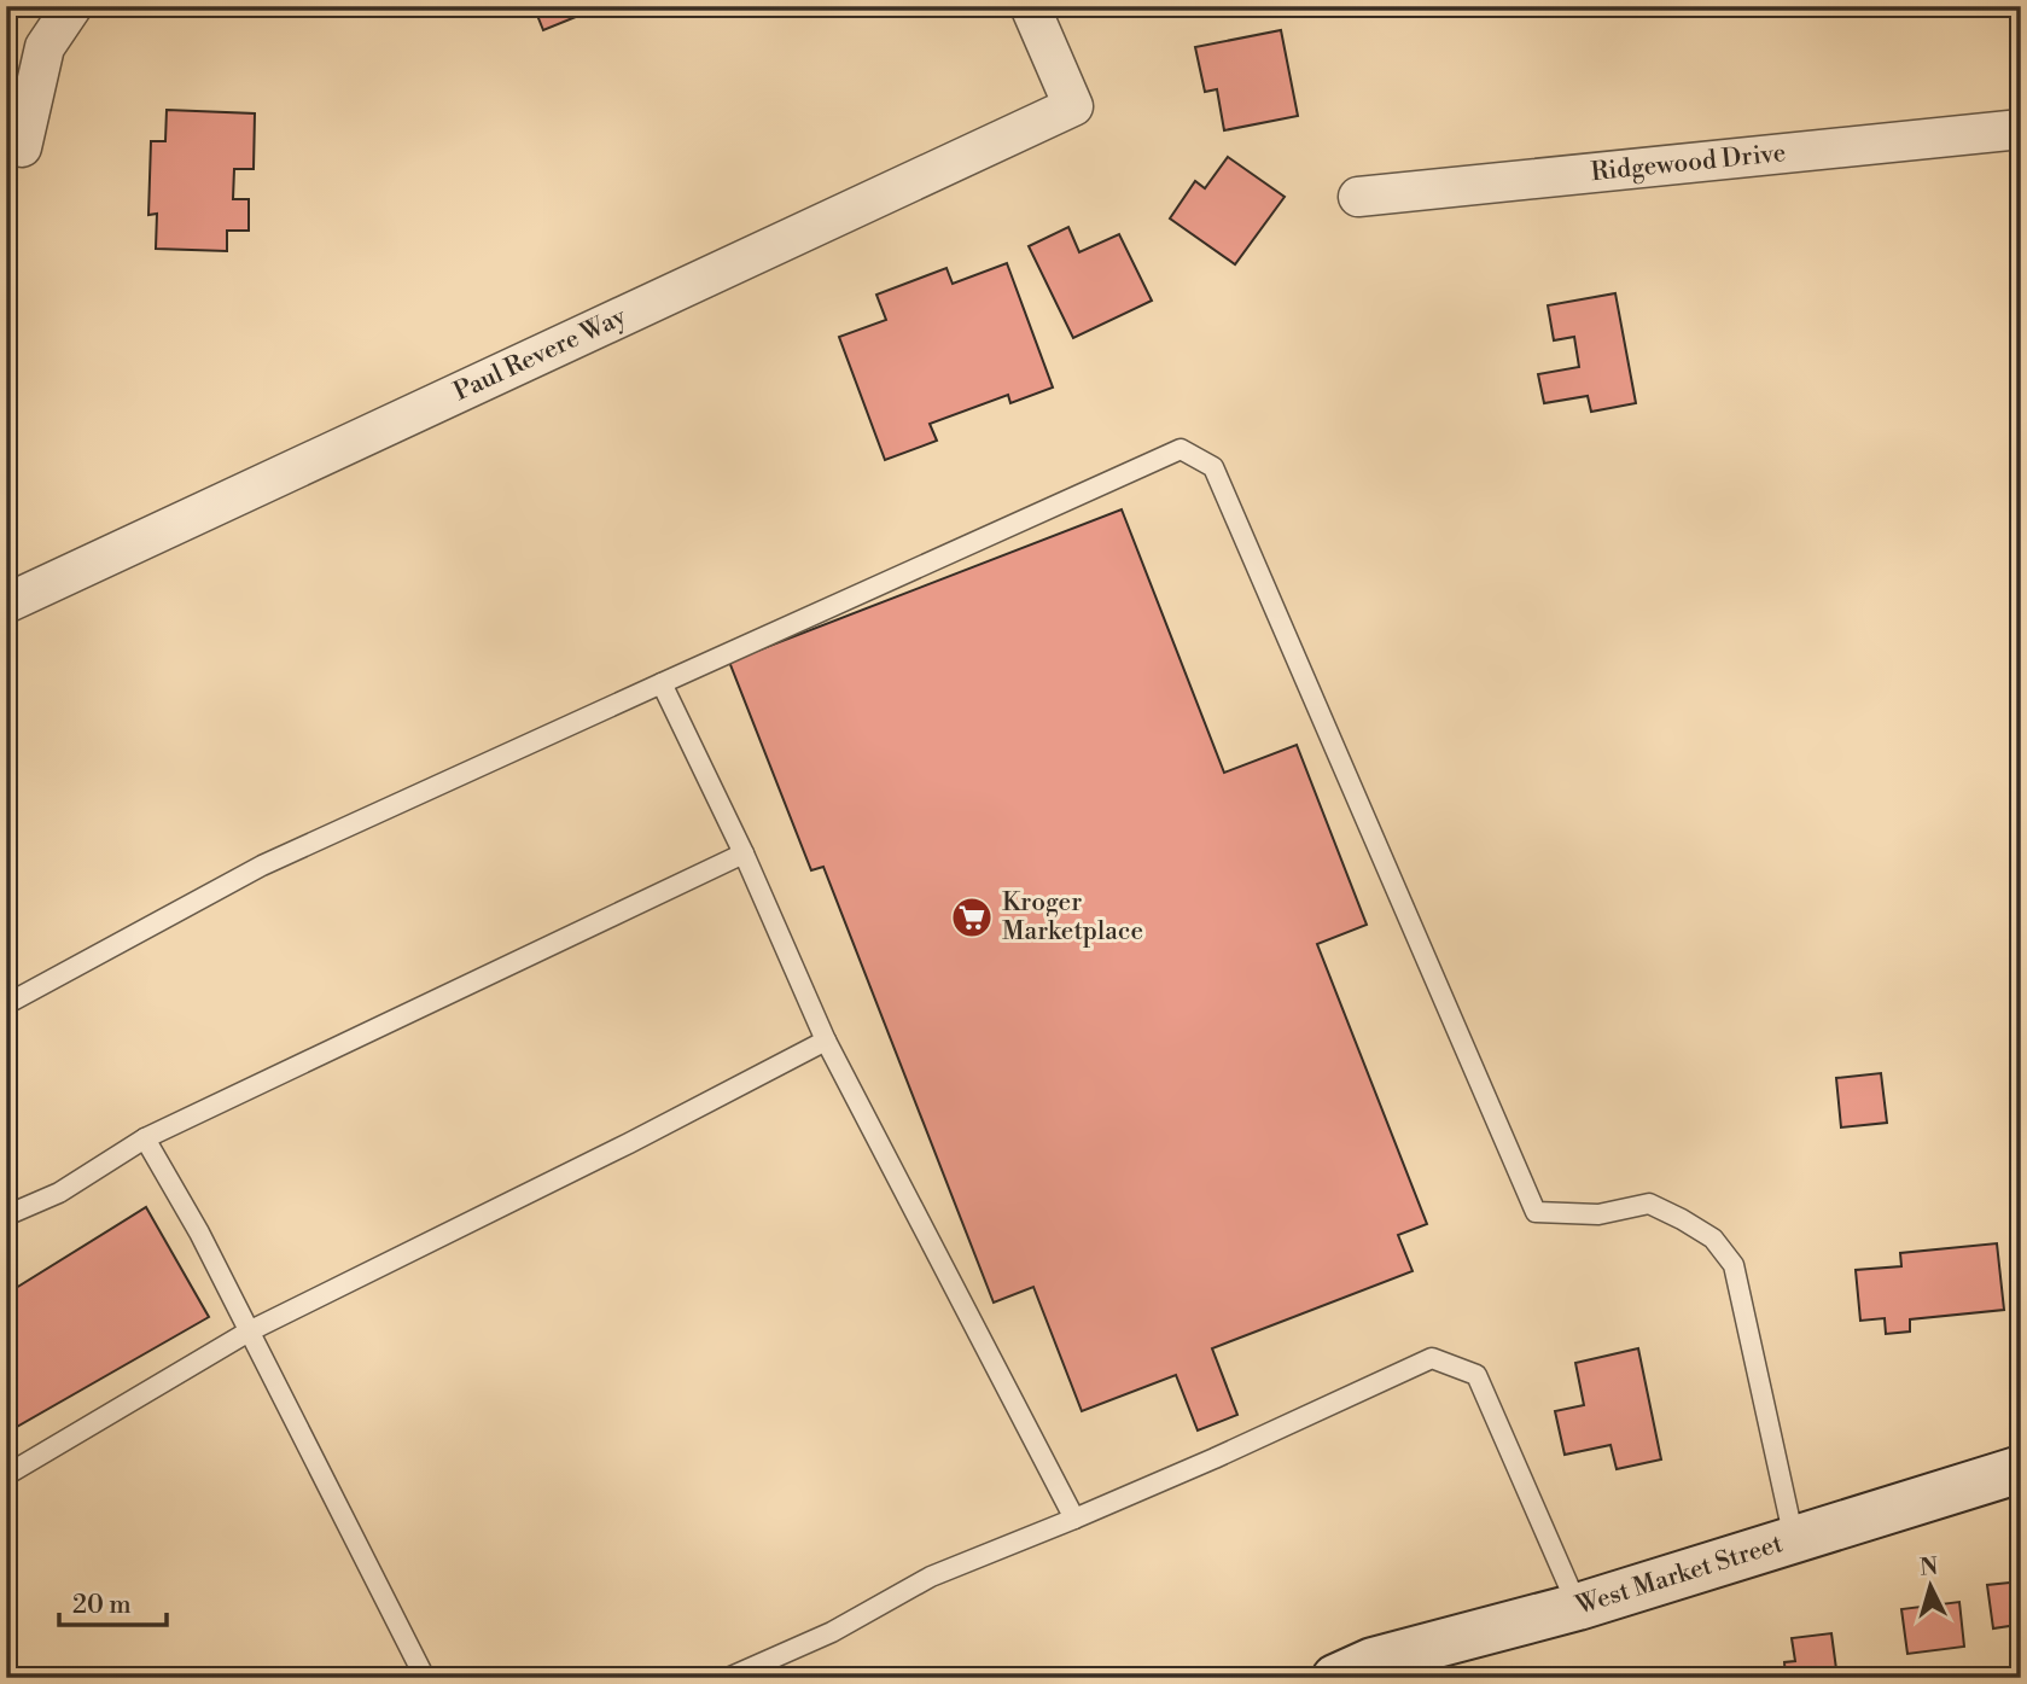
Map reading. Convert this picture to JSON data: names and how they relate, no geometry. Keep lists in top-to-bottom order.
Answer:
{
  "streets": {
    "main road": ["West Market Street"],
    "street": ["Ridgewood Drive", "Paul Revere Way"]
  },
  "places": {
    "supermarket": ["Kroger Marketplace"]
  },
  "scale_bar": "20 m",
  "north": "top"
}
